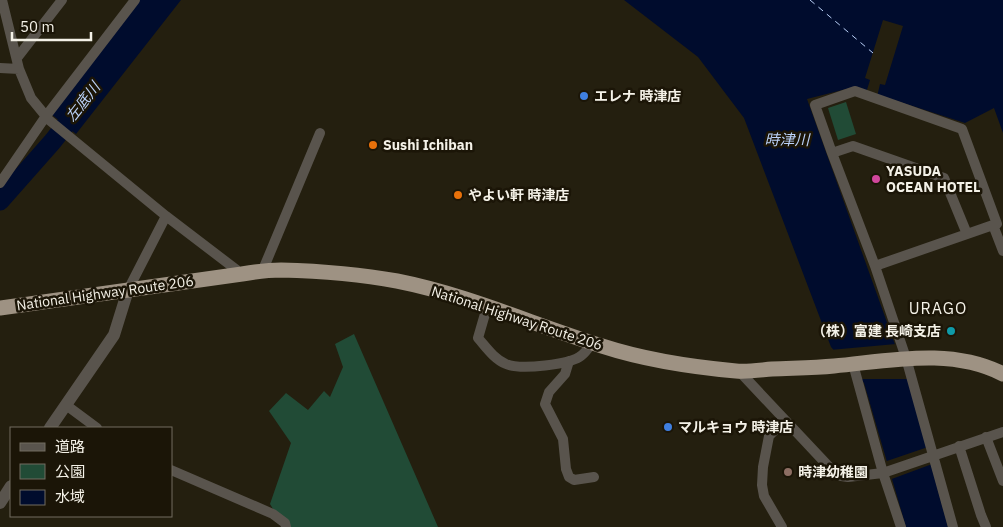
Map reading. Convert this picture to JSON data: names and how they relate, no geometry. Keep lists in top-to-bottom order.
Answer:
{
  "streets": {
    "highway": ["National Highway Route 206"]
  },
  "districts": ["URAGO"],
  "water": ["左底川", "時津川"],
  "places": [
    "エレナ 時津店",
    "Sushi Ichiban",
    "YASUDA OCEAN HOTEL",
    "やよい軒 時津店",
    "（株）富建 長崎支店",
    "マルキョウ 時津店",
    "時津幼稚園"
  ],
  "legend": ["道路", "公園", "水域"],
  "scale_bar": "50 m"
}
